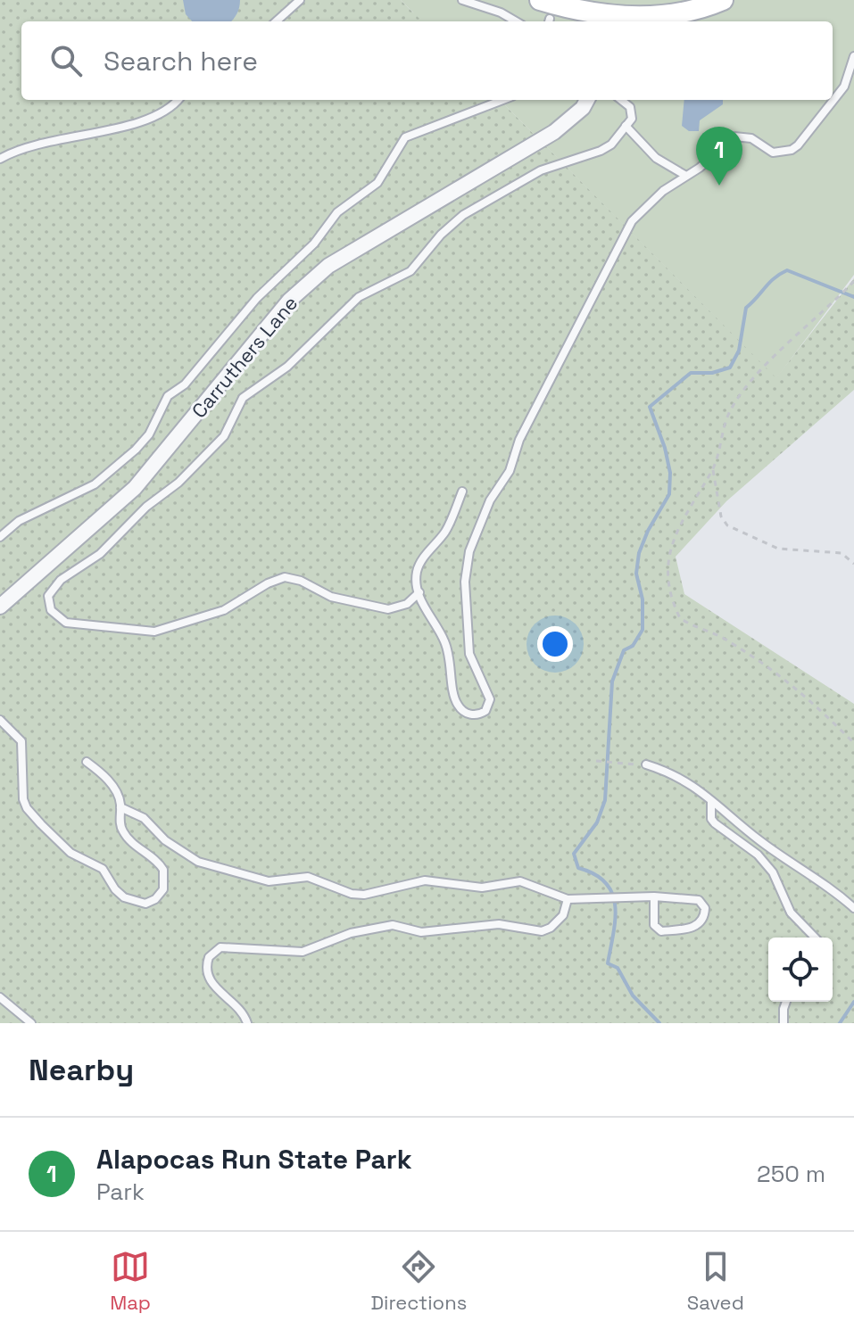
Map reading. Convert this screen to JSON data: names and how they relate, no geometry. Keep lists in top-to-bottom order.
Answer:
{
  "streets": {
    "street": ["Carruthers Lane"]
  },
  "page": {
    "search": "Search here",
    "pins": "1",
    "heading": "Nearby",
    "list": [
      {
        "mark": "1",
        "name": "Alapocas Run State Park",
        "note": "Park",
        "value": "250 m"
      }
    ],
    "nav": ["Map", "Directions", "Saved"]
  }
}
